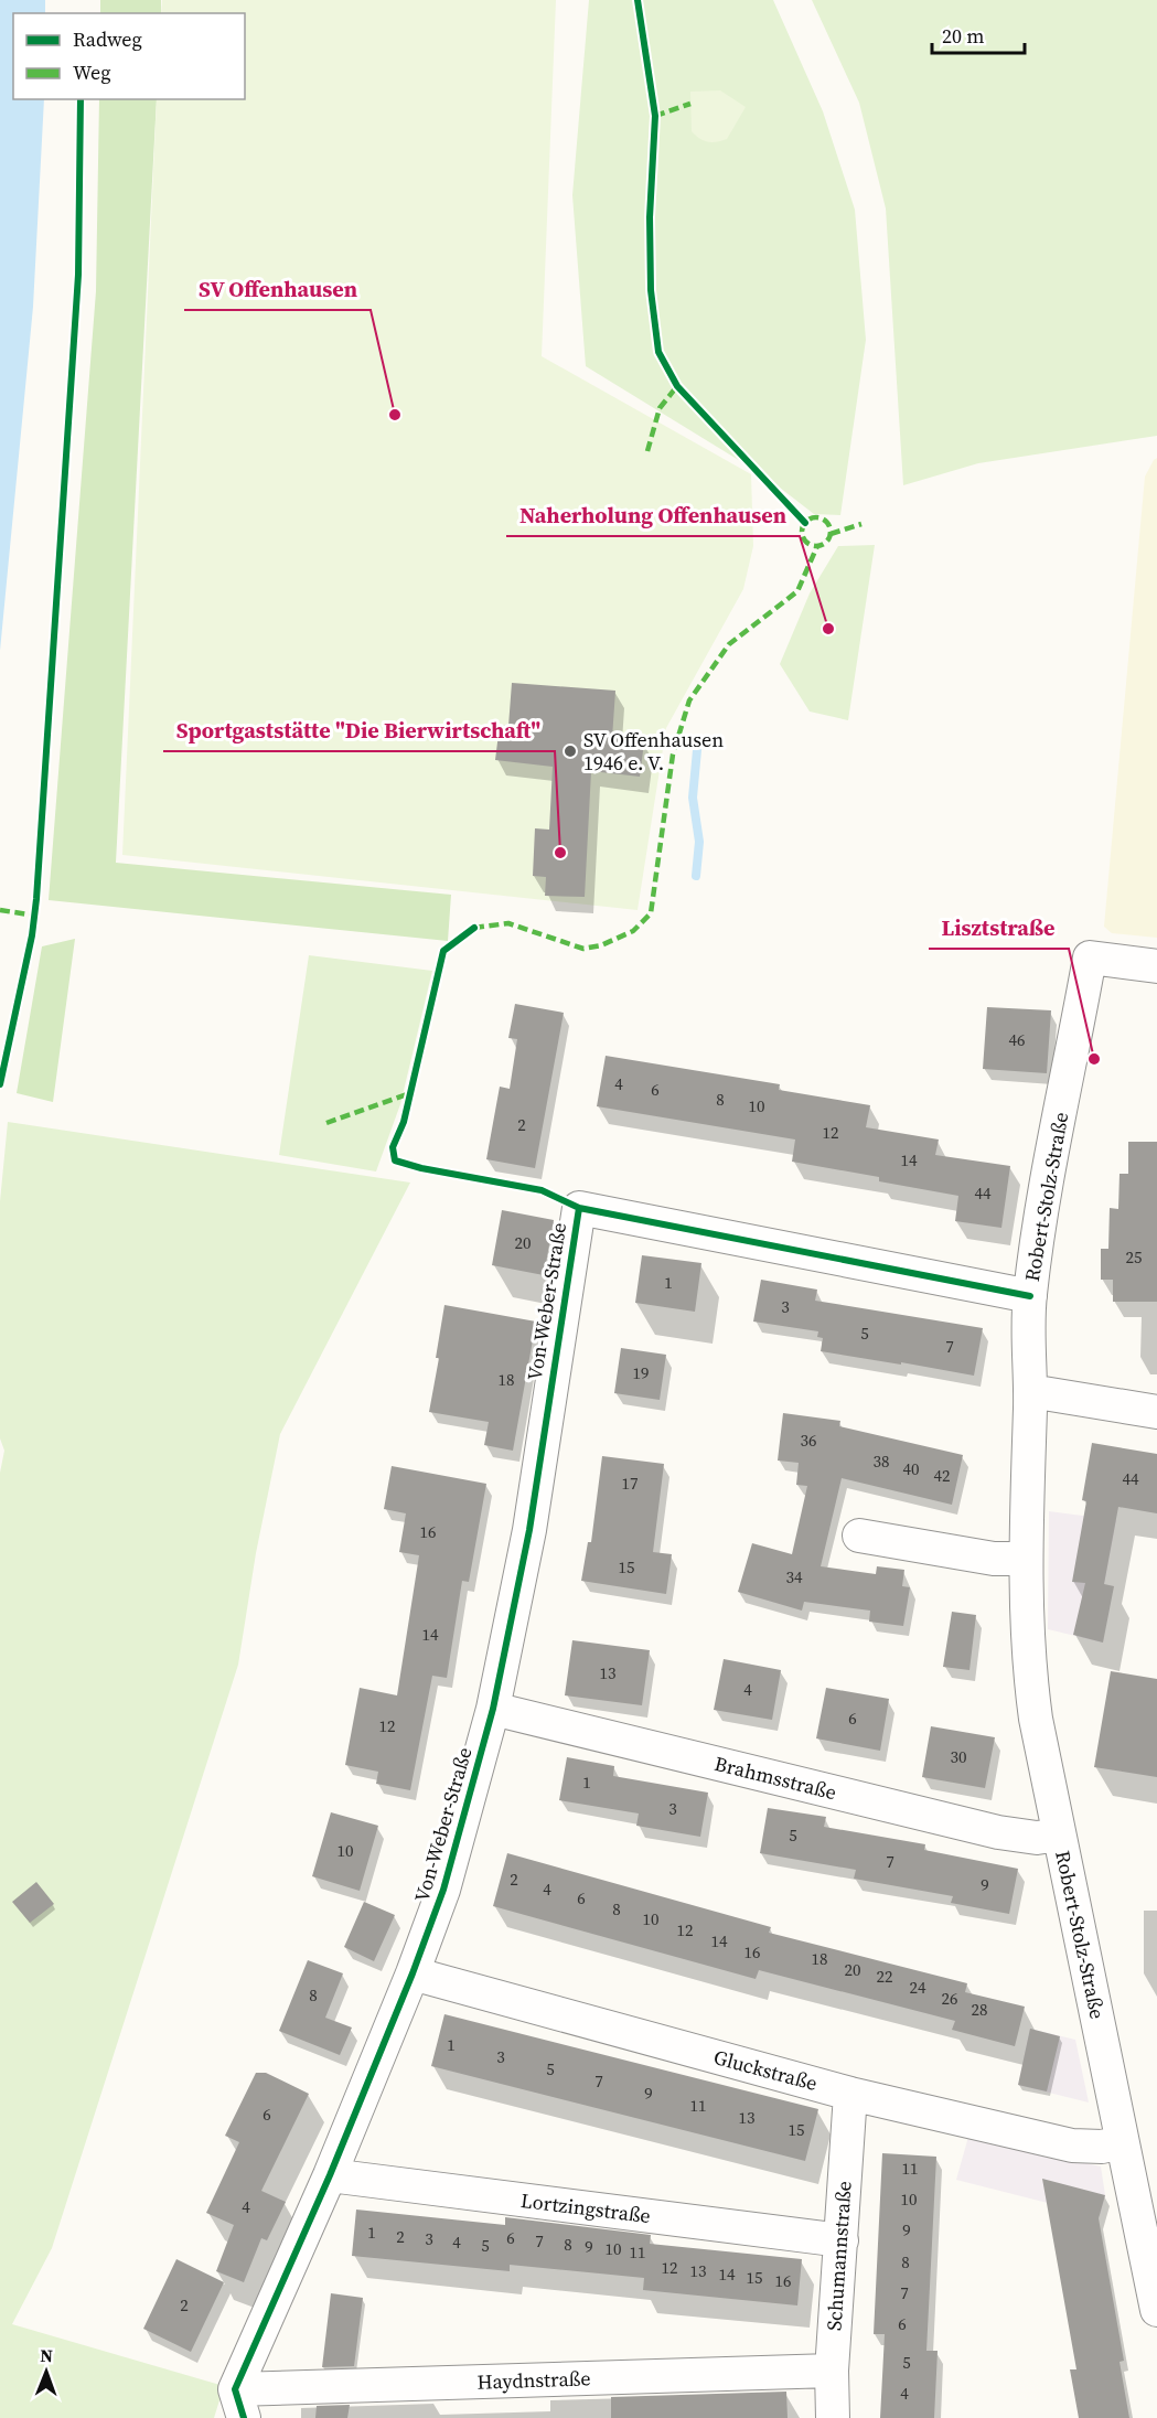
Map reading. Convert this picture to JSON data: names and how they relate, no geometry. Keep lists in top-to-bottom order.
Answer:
{
  "streets": {
    "street": [
      "Robert-Stolz-Straße",
      "Von-Weber-Straße",
      "Brahmsstraße",
      "Gluckstraße",
      "Lortzingstraße",
      "Schumannstraße",
      "Haydnstraße"
    ]
  },
  "crossings": [
    ["Robert-Stolz-Straße", "Von-Weber-Straße"],
    ["Robert-Stolz-Straße", "Brahmsstraße"],
    ["Robert-Stolz-Straße", "Gluckstraße"],
    ["Von-Weber-Straße", "Brahmsstraße"],
    ["Von-Weber-Straße", "Gluckstraße"],
    ["Von-Weber-Straße", "Lortzingstraße"],
    ["Von-Weber-Straße", "Haydnstraße"],
    ["Gluckstraße", "Schumannstraße"],
    ["Lortzingstraße", "Schumannstraße"],
    ["Schumannstraße", "Haydnstraße"]
  ],
  "places": [
    "SV Offenhausen",
    "Naherholung Offenhausen",
    "SV Offenhausen 1946 e. V.",
    "Sportgaststätte \"Die Bierwirtschaft\"",
    "Lisztstraße"
  ],
  "house_numbers": [
    "46",
    "4",
    "6",
    "8",
    "10",
    "2",
    "12",
    "14",
    "44",
    "20",
    "25",
    "1",
    "3",
    "5",
    "7",
    "19",
    "18",
    "36",
    "38",
    "40",
    "42",
    "44",
    "17",
    "16",
    "15",
    "34",
    "14",
    "13",
    "4",
    "6",
    "12",
    "30",
    "1",
    "3",
    "5",
    "10",
    "7",
    "2",
    "9",
    "4",
    "6",
    "8",
    "10",
    "12",
    "14",
    "16",
    "18",
    "20",
    "22",
    "24",
    "8",
    "26",
    "28",
    "1",
    "3",
    "5",
    "7",
    "9",
    "11",
    "6",
    "13",
    "15",
    "11",
    "10",
    "4",
    "9",
    "1",
    "2",
    "6",
    "3",
    "7",
    "4",
    "8",
    "5",
    "9",
    "10",
    "11",
    "8",
    "12",
    "13",
    "14",
    "15",
    "16",
    "7",
    "2",
    "6",
    "5",
    "4"
  ],
  "legend": ["Radweg", "Weg"],
  "scale_bar": "20 m",
  "north": "top"
}
